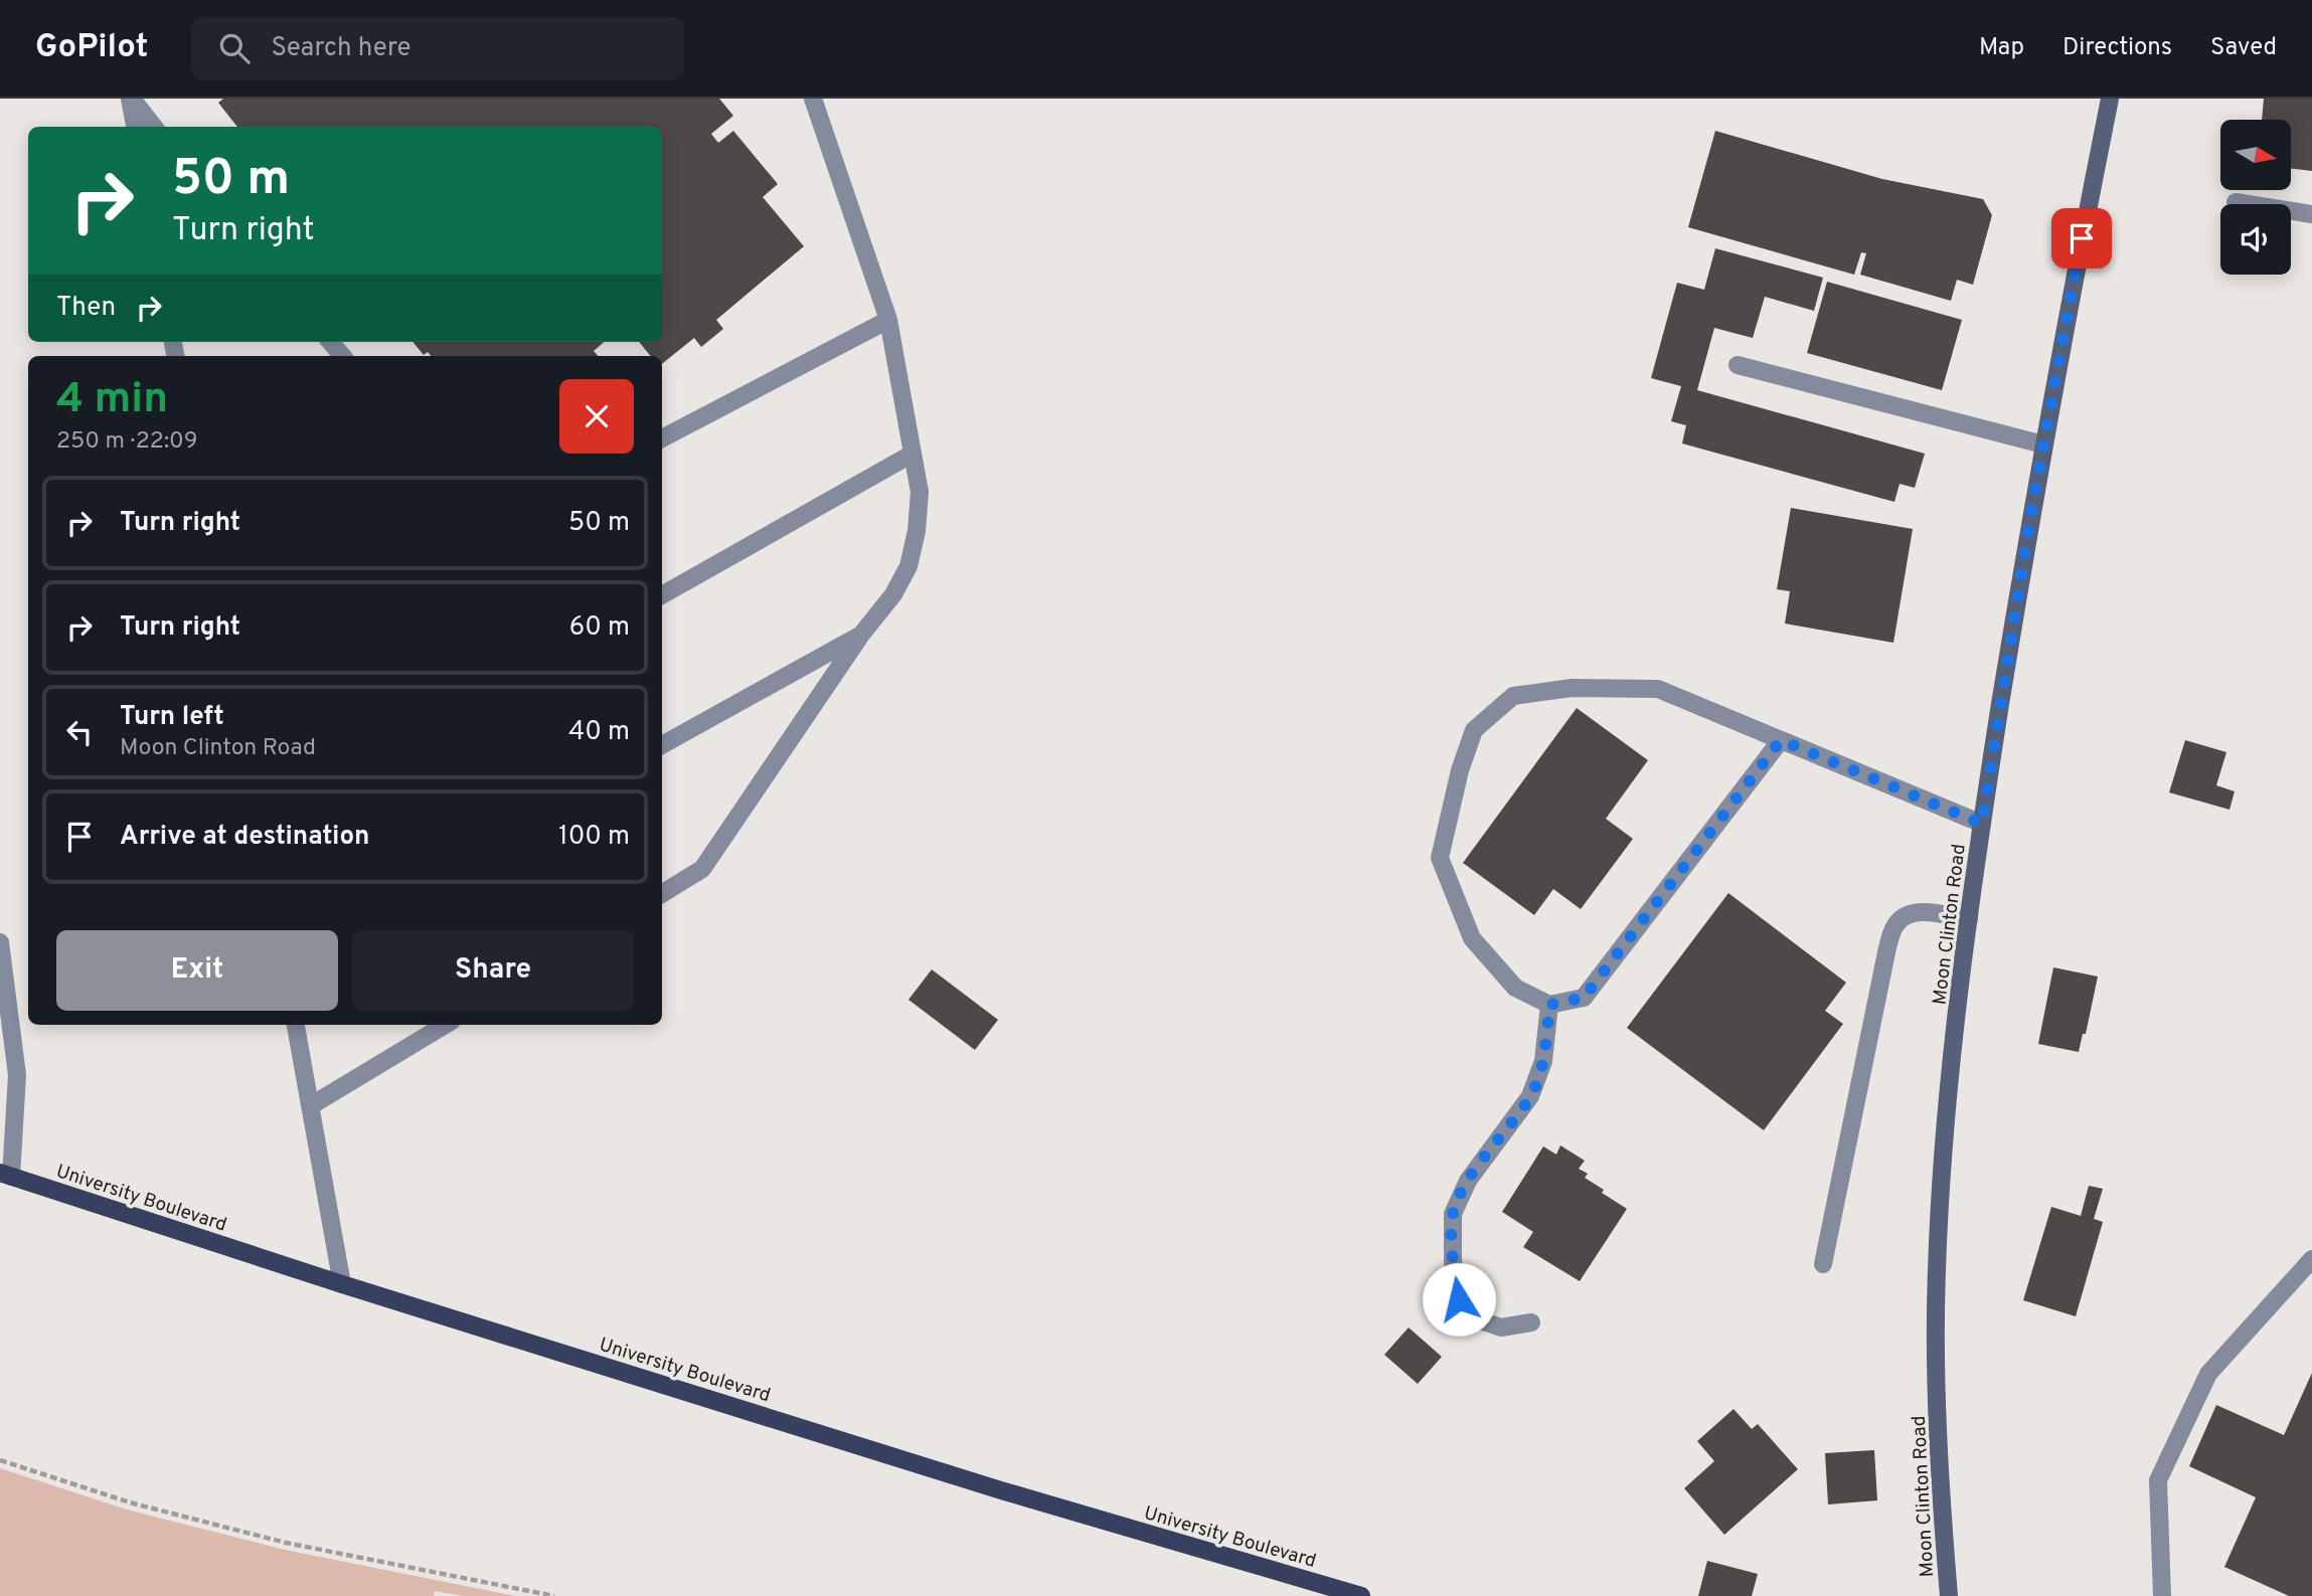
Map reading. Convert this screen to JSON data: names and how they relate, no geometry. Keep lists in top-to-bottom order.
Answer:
{
  "streets": {
    "main road": ["University Boulevard"],
    "street": ["Moon Clinton Road"]
  },
  "north": "right",
  "page": {
    "header": "GoPilot",
    "search": "Search here",
    "nav": ["Map", "Directions", "Saved"],
    "turn": ["50 m", "Turn right"],
    "then": "Then",
    "heading": ["4 min", "250 m · 22:09"],
    "list": [
      {
        "name": "Turn right",
        "value": "50 m"
      },
      {
        "name": "Turn right",
        "value": "60 m"
      },
      {
        "name": "Turn left",
        "note": "Moon Clinton Road",
        "value": "40 m"
      },
      {
        "name": "Arrive at destination",
        "value": "100 m"
      }
    ],
    "buttons": ["Exit", "Share"]
  }
}
